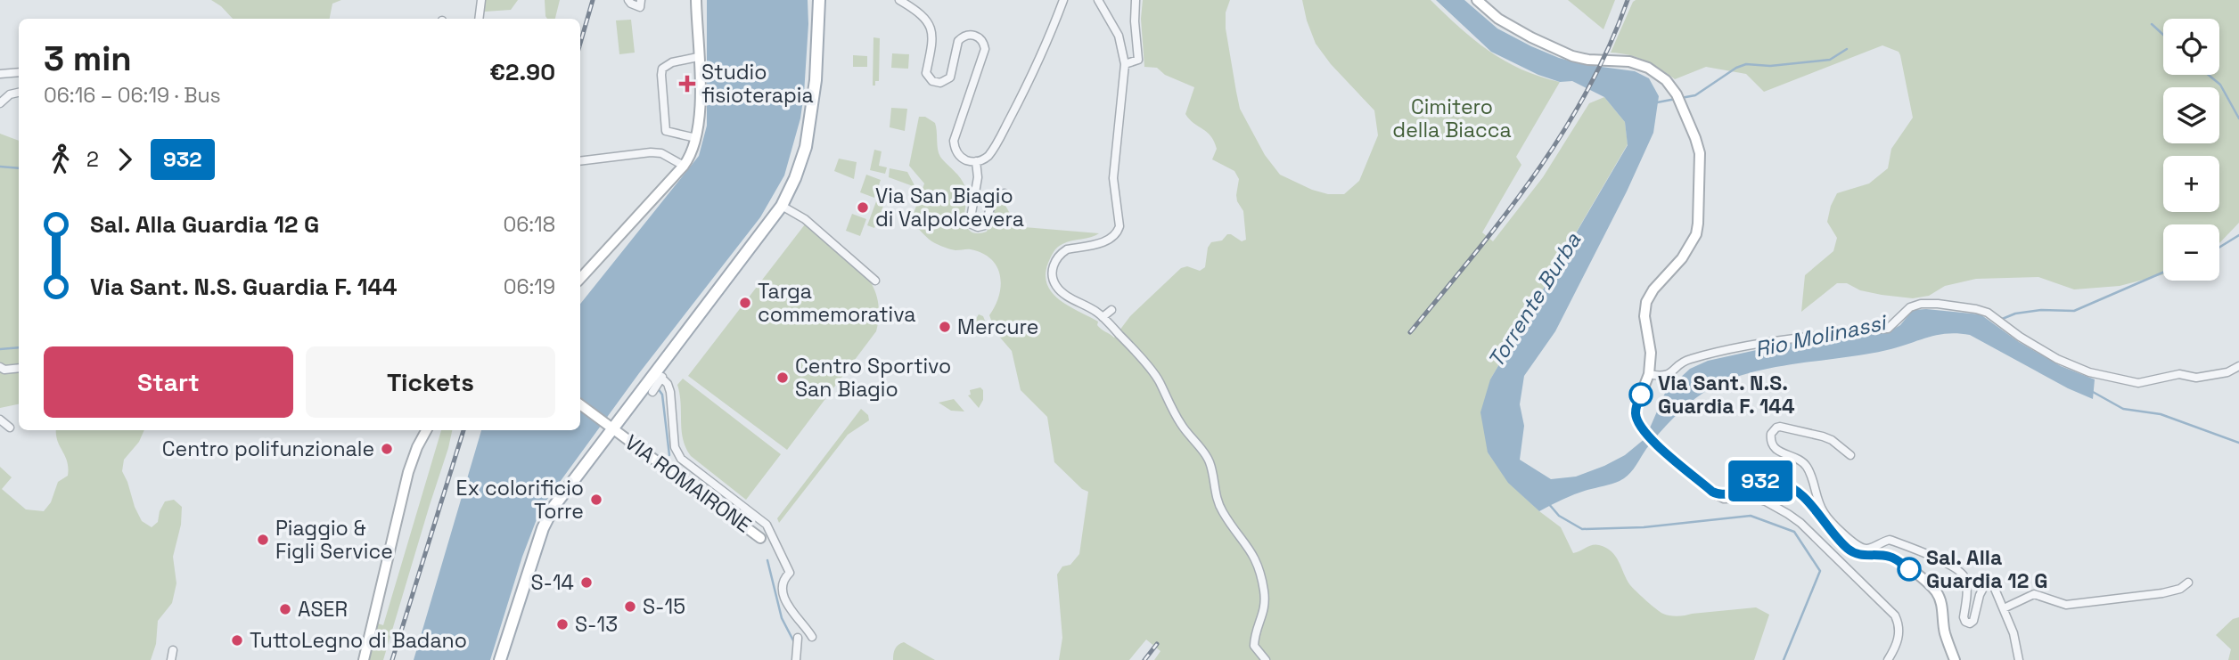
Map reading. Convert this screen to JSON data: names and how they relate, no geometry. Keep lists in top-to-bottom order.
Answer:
{
  "streets": {
    "main road": ["VIA ROMAIRONE"]
  },
  "water": ["Torrente Burba", "Rio Molinassi"],
  "parks": ["Cimitero della Biacca"],
  "places": {
    "health": ["Studio fisioterapia"],
    "other": [
      "Via San Biagio di Valpolcevera",
      "Targa commemorativa",
      "Mercure",
      "Centro Sportivo San Biagio",
      "Via Sant. N.S. Guardia F. 144",
      "Centro polifunzionale",
      "Ex colorificio Torre",
      "Piaggio & Figli Service",
      "Sal. Alla Guardia 12 G",
      "S-14",
      "S-15",
      "ASER",
      "S-13",
      "TuttoLegno di Badano"
    ]
  },
  "lines": ["bus line 932"],
  "page": {
    "on_map": "932",
    "map_buttons": ["+", "−"],
    "heading": ["3 min", "06:16 – 06:19 · Bus", "€2.90"],
    "legs": ["2", "932"],
    "list": [
      {
        "name": "Sal. Alla Guardia 12 G",
        "value": "06:18"
      },
      {
        "name": "Via Sant. N.S. Guardia F. 144",
        "value": "06:19"
      }
    ],
    "buttons": ["Start", "Tickets"]
  }
}
